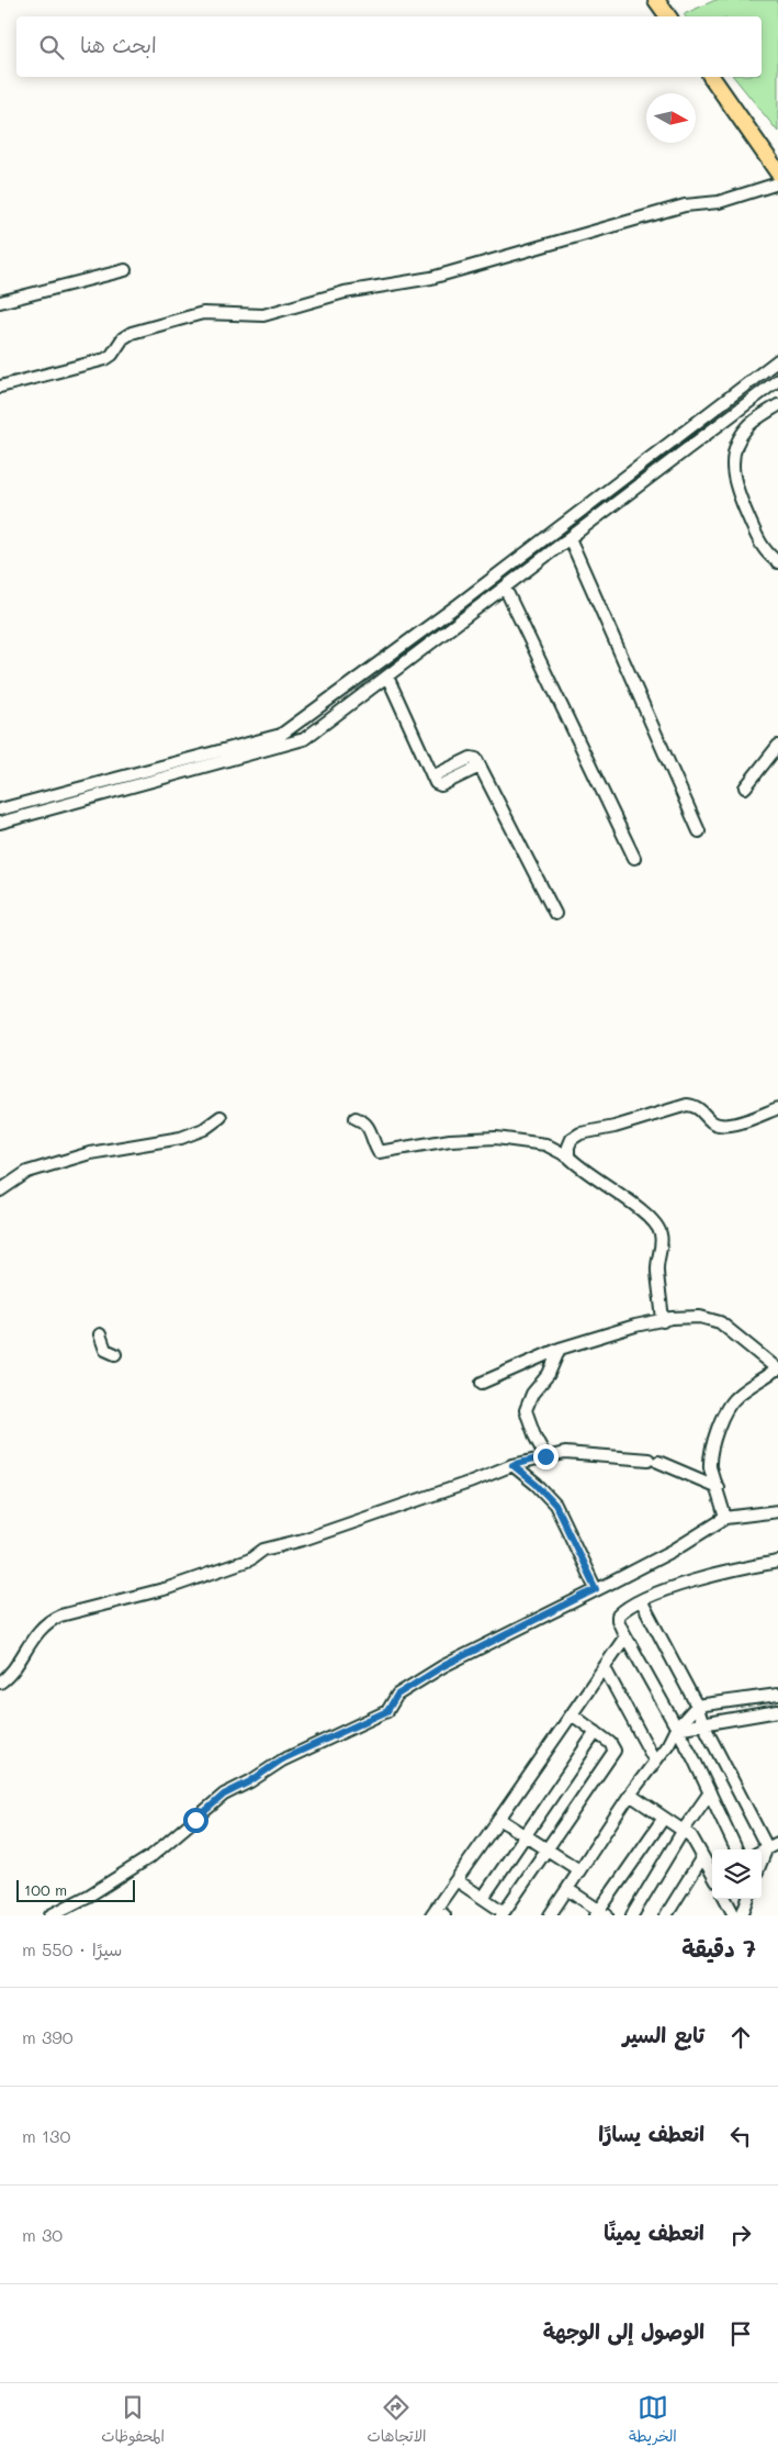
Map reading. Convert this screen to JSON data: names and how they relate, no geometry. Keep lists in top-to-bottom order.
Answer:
{
  "scale_bar": "100 m",
  "north": "right",
  "page": {
    "search": "ابحث هنا",
    "scale": "100 m",
    "heading": ["7 دقيقة", "سيرًا · 550 m"],
    "list": [
      ["تابع السير", "390 m"],
      ["انعطف يسارًا", "130 m"],
      ["انعطف يمينًا", "30 m"],
      "الوصول إلى الوجهة"
    ],
    "nav": ["الخريطة", "الاتجاهات", "المحفوظات"]
  }
}
